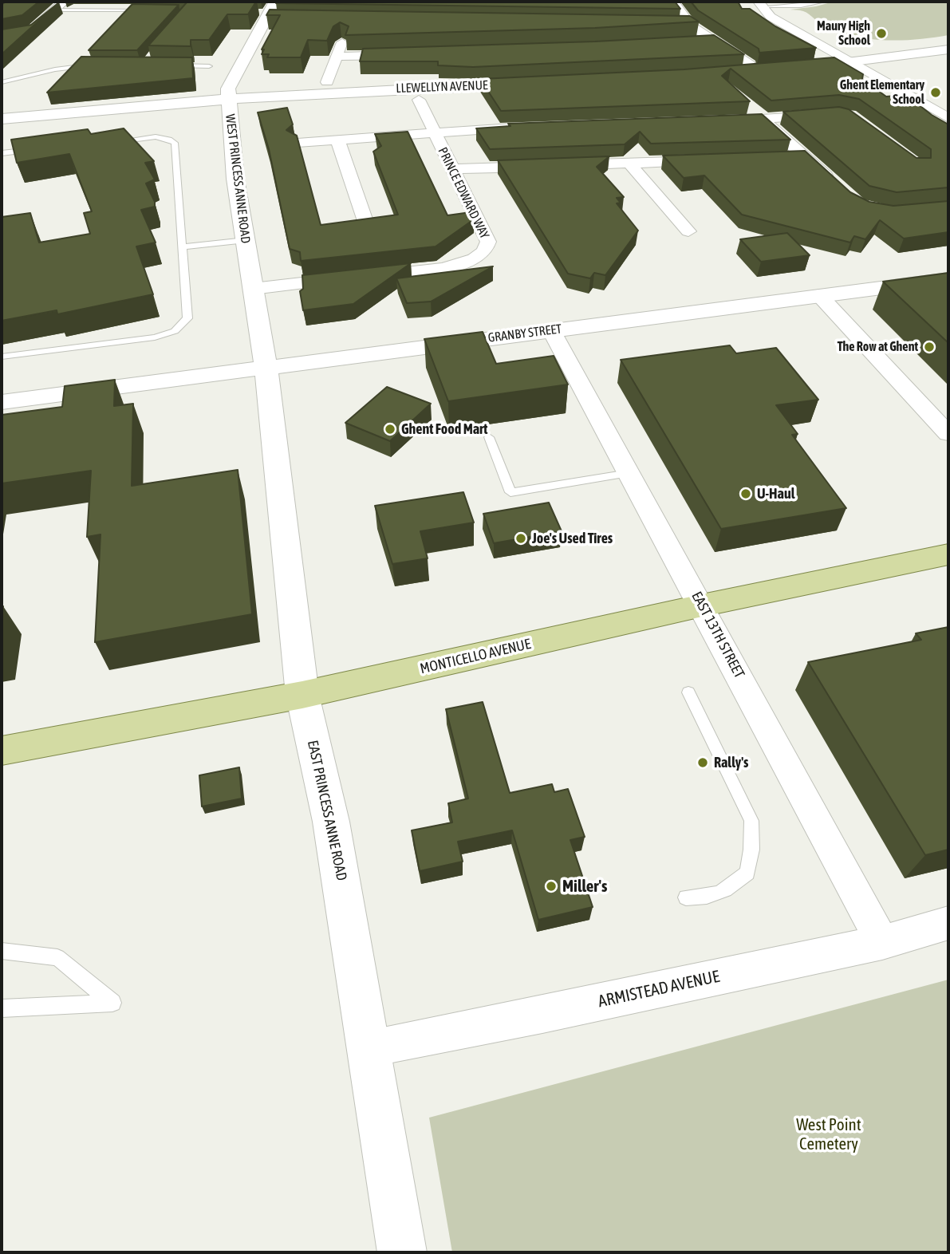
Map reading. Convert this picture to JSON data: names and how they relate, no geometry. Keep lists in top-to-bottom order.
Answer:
{
  "streets": {
    "main road": ["MONTICELLO AVENUE"],
    "street": [
      "LLEWELLYN AVENUE",
      "WEST PRINCESS ANNE ROAD",
      "PRINCE EDWARD WAY",
      "GRANBY STREET",
      "EAST 13TH STREET",
      "EAST PRINCESS ANNE ROAD",
      "ARMISTEAD AVENUE"
    ]
  },
  "crossings": [
    ["LLEWELLYN AVENUE", "WEST PRINCESS ANNE ROAD"],
    ["LLEWELLYN AVENUE", "PRINCE EDWARD WAY"],
    ["WEST PRINCESS ANNE ROAD", "PRINCE EDWARD WAY"],
    ["WEST PRINCESS ANNE ROAD", "GRANBY STREET"],
    ["WEST PRINCESS ANNE ROAD", "EAST PRINCESS ANNE ROAD"],
    ["GRANBY STREET", "EAST 13TH STREET"],
    ["GRANBY STREET", "EAST PRINCESS ANNE ROAD"],
    ["EAST 13TH STREET", "MONTICELLO AVENUE"],
    ["EAST 13TH STREET", "ARMISTEAD AVENUE"],
    ["MONTICELLO AVENUE", "EAST PRINCESS ANNE ROAD"],
    ["EAST PRINCESS ANNE ROAD", "ARMISTEAD AVENUE"]
  ],
  "parks": ["West Point Cemetery"],
  "places": [
    "Maury High School",
    "Ghent Elementary School",
    "The Row at Ghent",
    "Ghent Food Mart",
    "U-Haul",
    "Joe's Used Tires",
    "Rally's",
    "Miller's"
  ]
}
